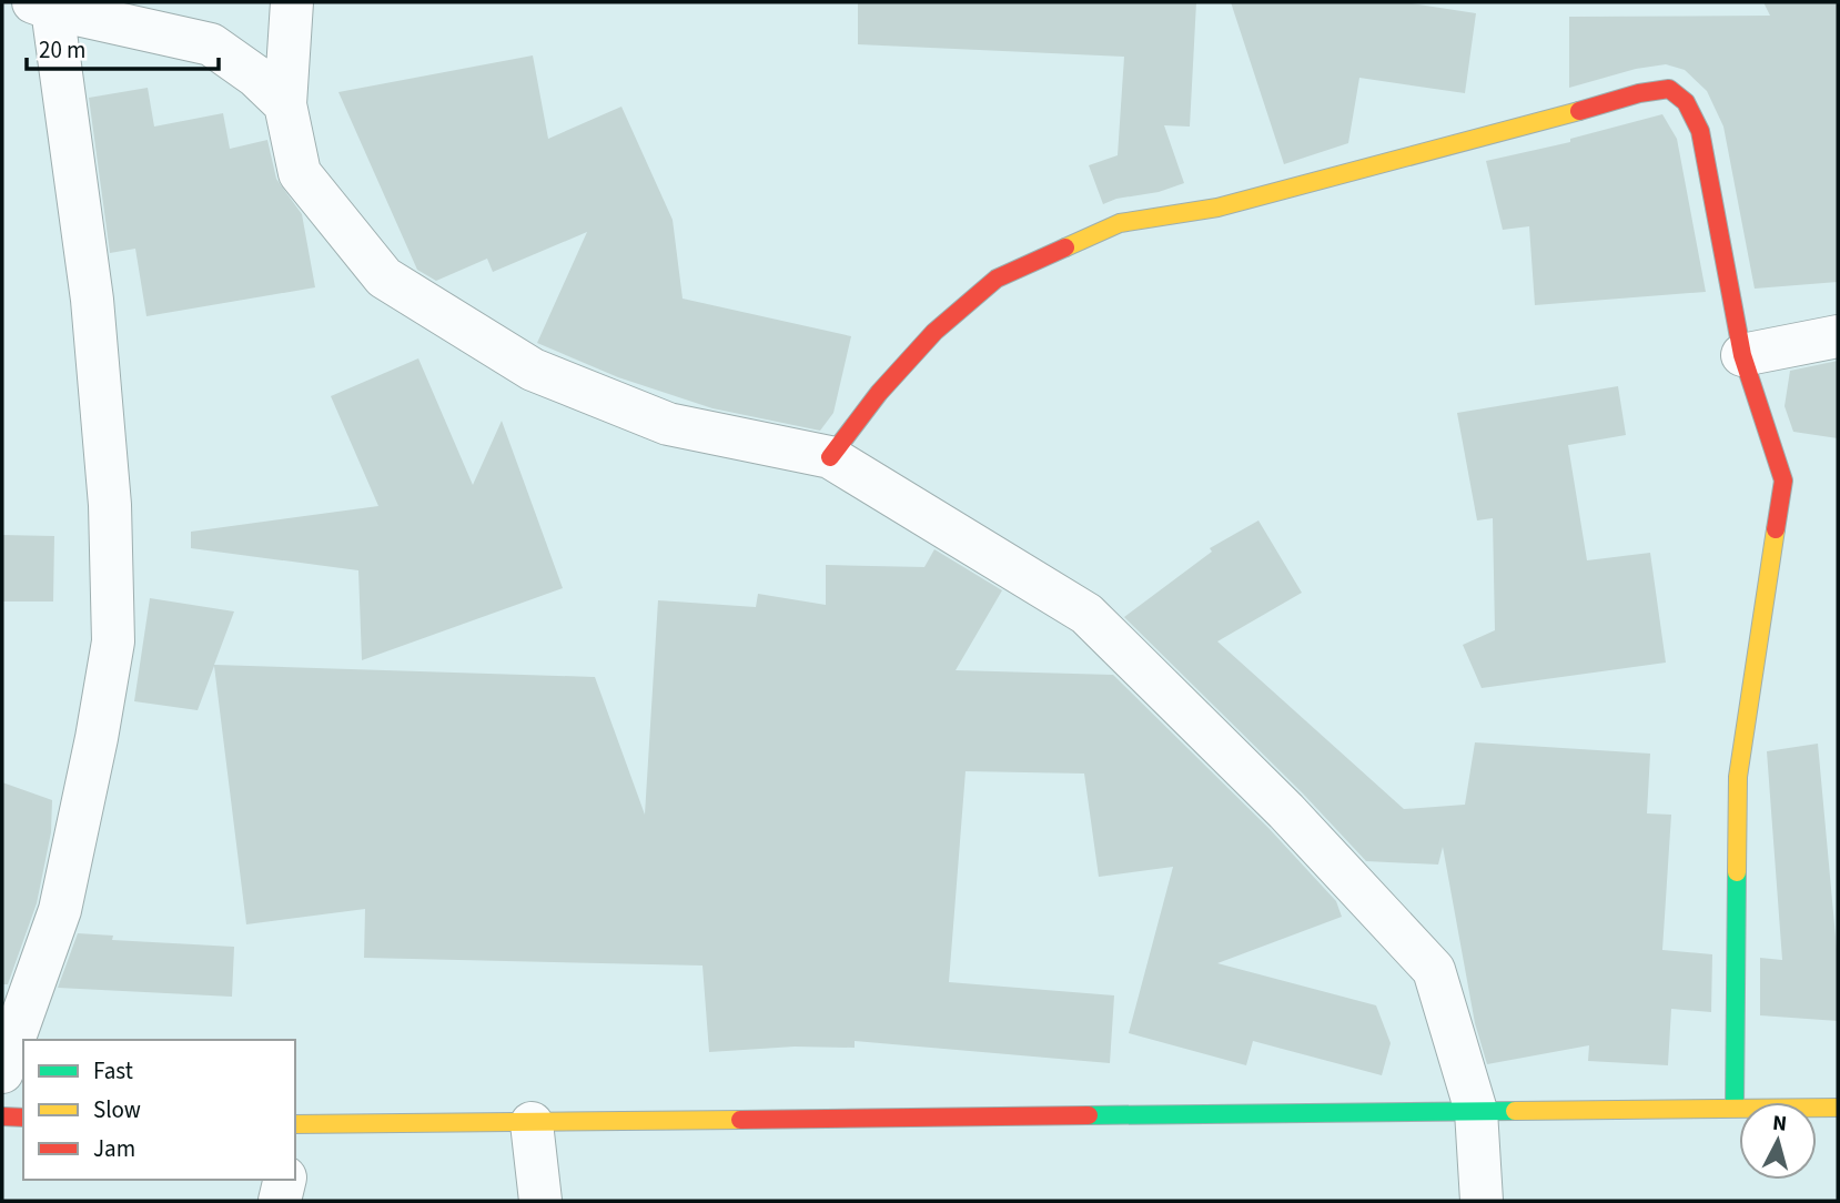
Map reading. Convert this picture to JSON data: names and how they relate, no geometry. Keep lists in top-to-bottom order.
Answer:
{
  "legend": ["Fast", "Slow", "Jam"],
  "scale_bar": "20 m",
  "north": "top"
}
